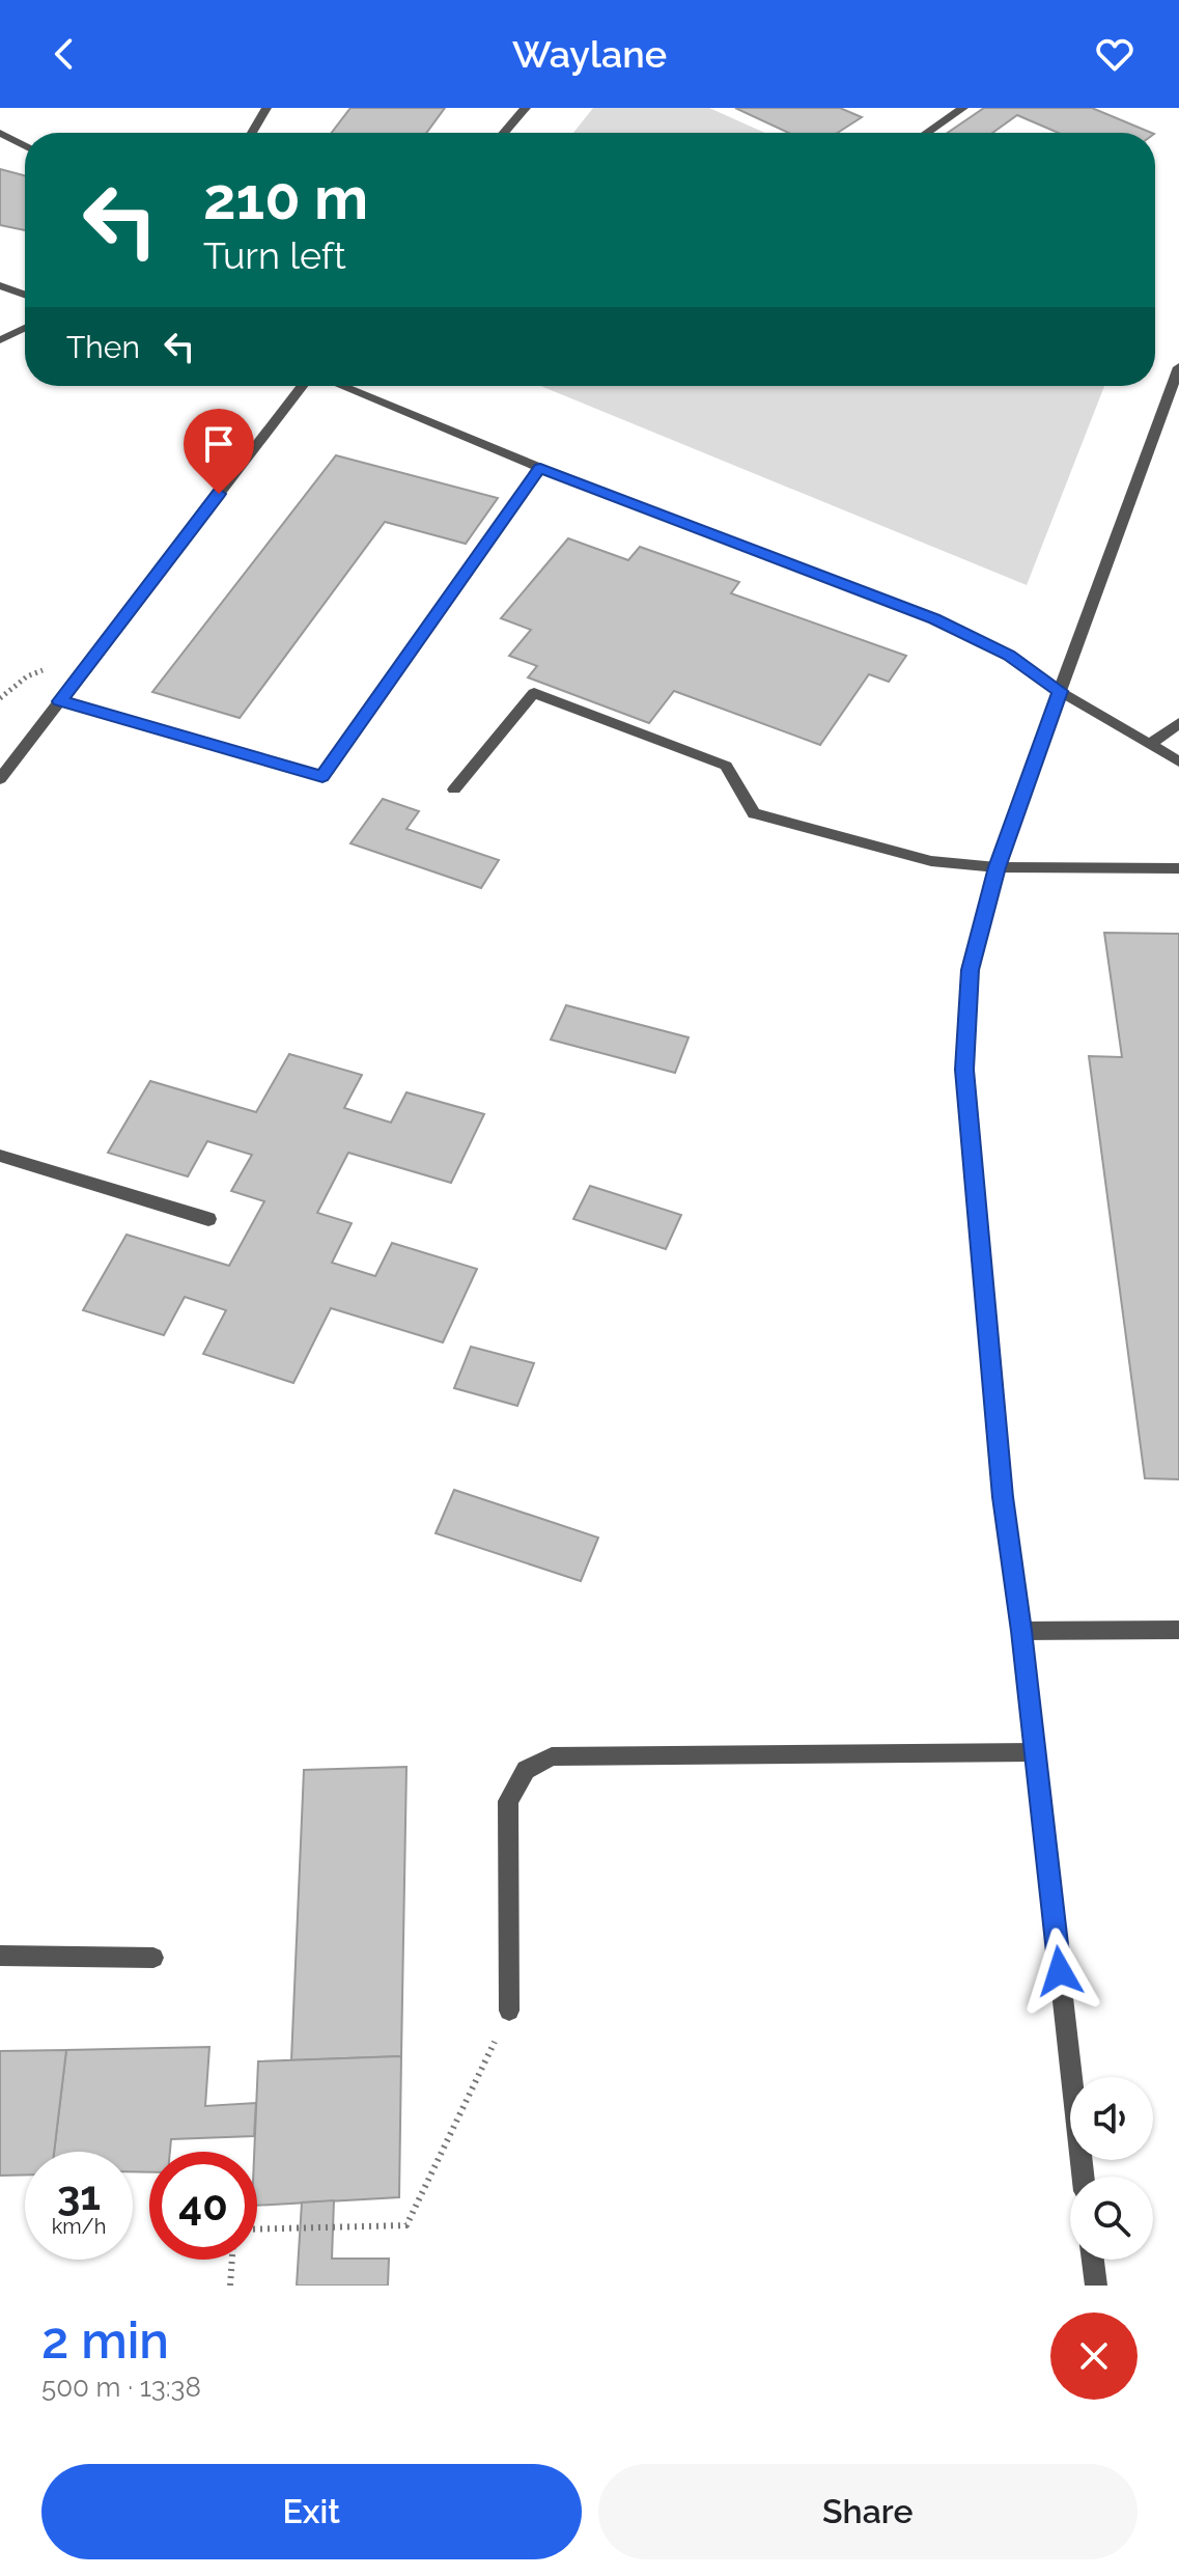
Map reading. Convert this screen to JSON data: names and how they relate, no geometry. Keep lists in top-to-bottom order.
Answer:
{
  "page": {
    "header": "Waylane",
    "turn": ["210 m", "Turn left"],
    "then": "Then",
    "speed": "31 km/h",
    "limit": "40",
    "heading": ["2 min", "500 m · 13:38"],
    "buttons": ["Exit", "Share"]
  }
}
